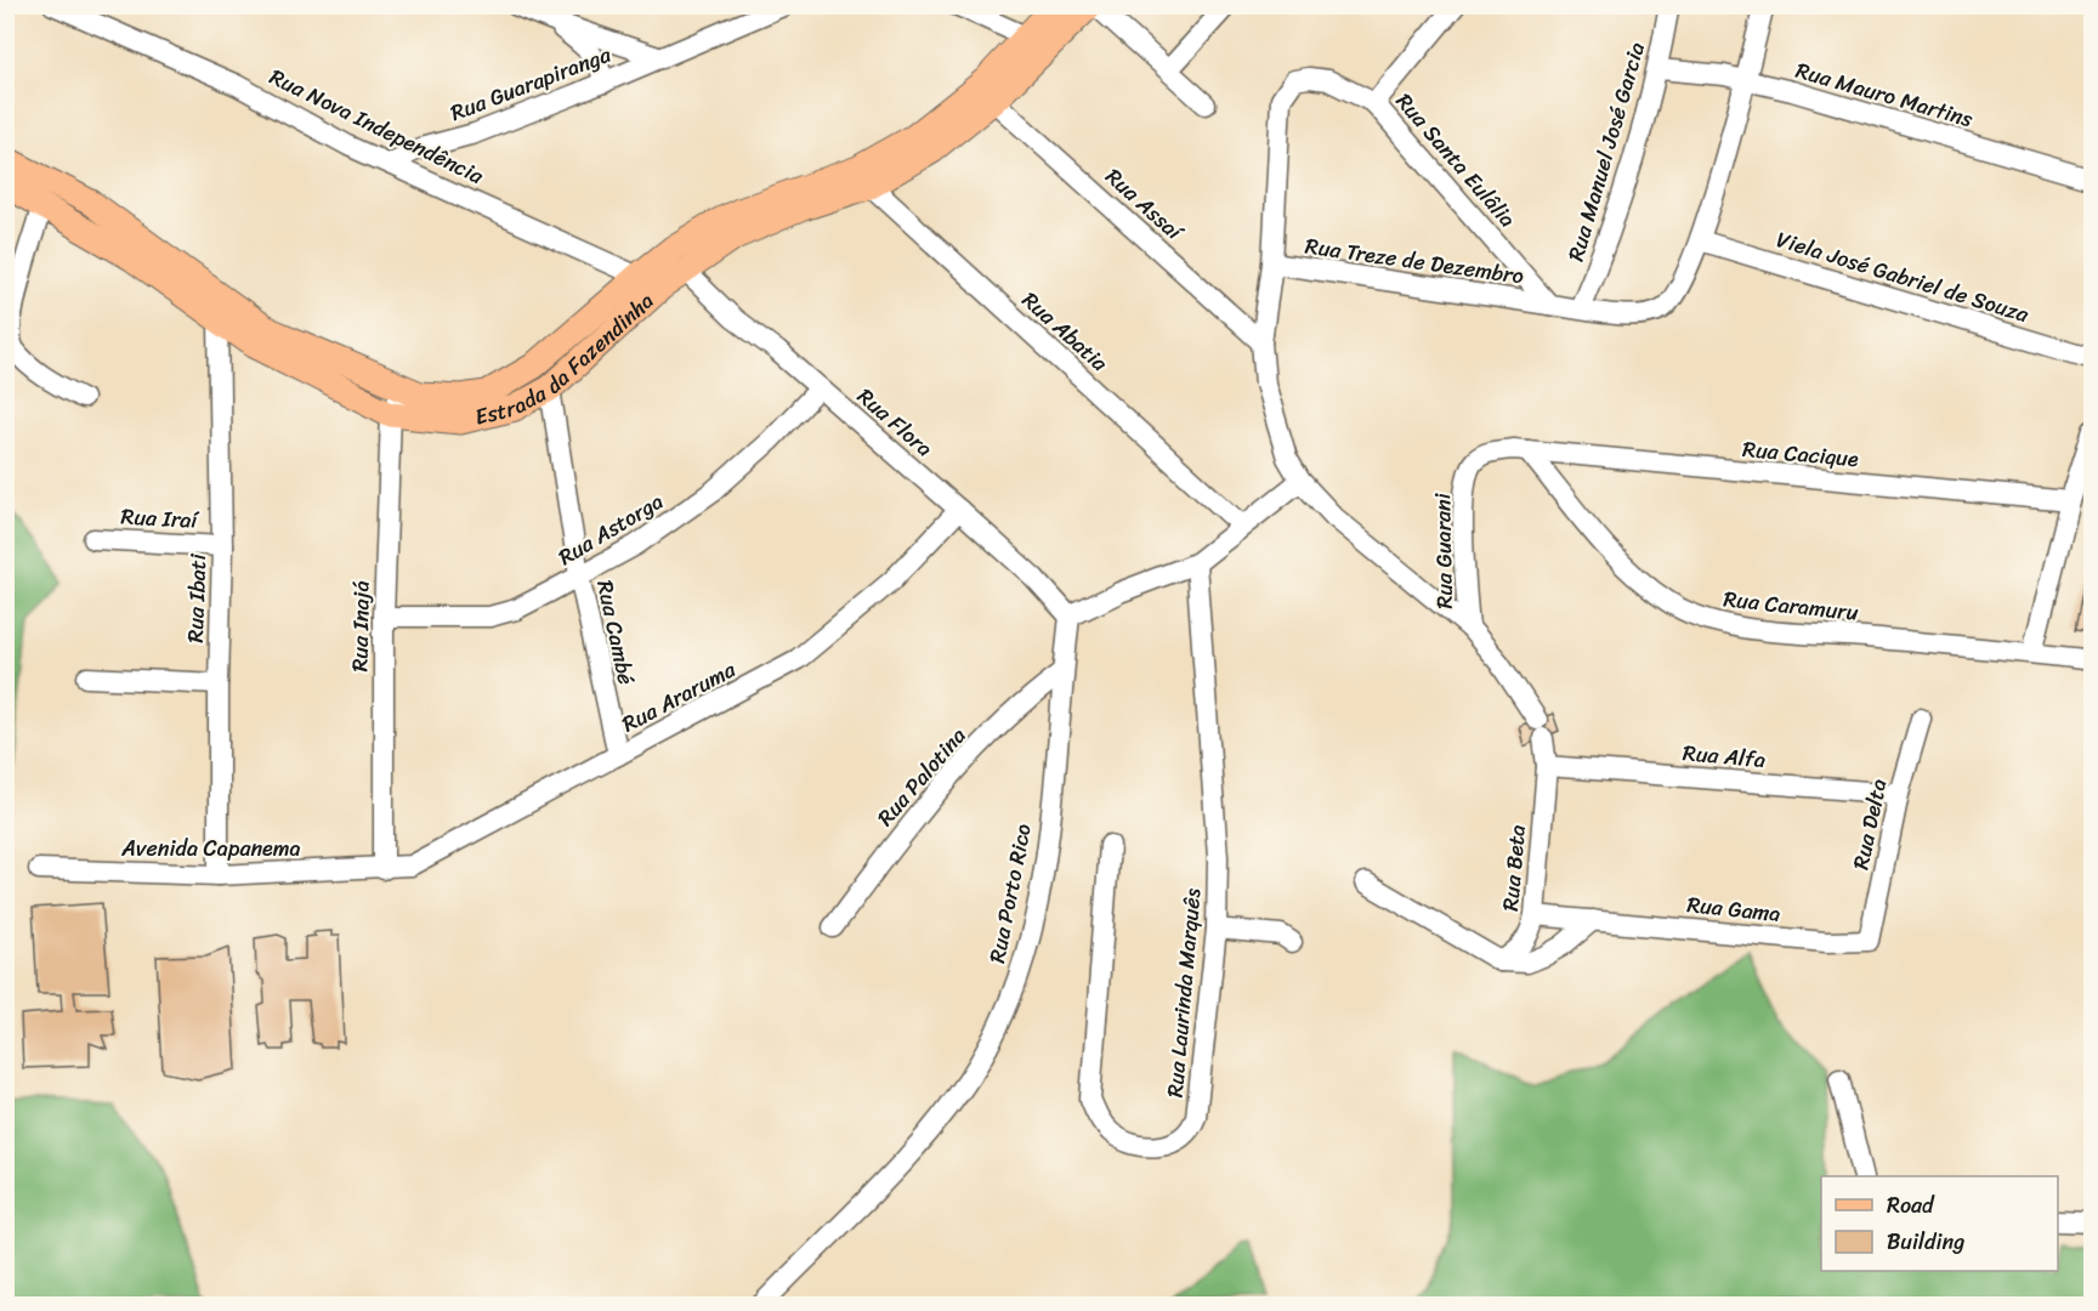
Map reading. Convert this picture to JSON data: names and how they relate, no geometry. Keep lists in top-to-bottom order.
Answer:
{
  "streets": {
    "main road": ["Estrada da Fazendinha"],
    "street": [
      "Rua Guarapiranga",
      "Rua Mauro Martins",
      "Rua Nova Independência",
      "Rua Manuel José Garcia",
      "Rua Santa Eulâlia",
      "Rua Assaí",
      "Rua Treze de Dezembro",
      "Viela José Gabriel de Souza",
      "Rua Abatia",
      "Rua Flora",
      "Rua Cacique",
      "Rua Iraí",
      "Rua Astorga",
      "Rua Guarani",
      "Rua Ibati",
      "Rua Caramuru",
      "Rua Inajá",
      "Rua Cambé",
      "Rua Araruma",
      "Rua Alfa",
      "Rua Palotina",
      "Rua Delta",
      "Avenida Capanema",
      "Rua Beta",
      "Rua Porto Rico",
      "Rua Gama",
      "Rua Laurinda Marquês"
    ]
  },
  "crossings": [
    ["Rua Guarapiranga", "Rua Nova Independência"],
    ["Rua Mauro Martins", "Rua Manuel José Garcia"],
    ["Rua Nova Independência", "Estrada da Fazendinha"],
    ["Rua Santa Eulâlia", "Rua Assaí"],
    ["Rua Santa Eulâlia", "Rua Treze de Dezembro"],
    ["Rua Santa Eulâlia", "Rua Guarani"],
    ["Rua Assaí", "Estrada da Fazendinha"],
    ["Rua Abatia", "Estrada da Fazendinha"],
    ["Estrada da Fazendinha", "Rua Flora"],
    ["Estrada da Fazendinha", "Rua Ibati"],
    ["Estrada da Fazendinha", "Rua Inajá"],
    ["Estrada da Fazendinha", "Rua Cambé"],
    ["Rua Flora", "Rua Astorga"],
    ["Rua Flora", "Rua Araruma"],
    ["Rua Flora", "Rua Porto Rico"],
    ["Rua Cacique", "Rua Guarani"],
    ["Rua Cacique", "Rua Caramuru"],
    ["Rua Iraí", "Rua Ibati"],
    ["Rua Astorga", "Rua Inajá"],
    ["Rua Astorga", "Rua Cambé"],
    ["Rua Guarani", "Rua Caramuru"],
    ["Rua Guarani", "Rua Alfa"],
    ["Rua Guarani", "Rua Beta"],
    ["Rua Ibati", "Avenida Capanema"],
    ["Rua Inajá", "Rua Araruma"],
    ["Rua Inajá", "Avenida Capanema"],
    ["Rua Cambé", "Rua Araruma"],
    ["Rua Araruma", "Avenida Capanema"],
    ["Rua Alfa", "Rua Delta"],
    ["Rua Alfa", "Rua Beta"],
    ["Rua Palotina", "Rua Porto Rico"],
    ["Rua Delta", "Rua Gama"],
    ["Rua Beta", "Rua Gama"]
  ],
  "legend": ["Road", "Building"]
}
